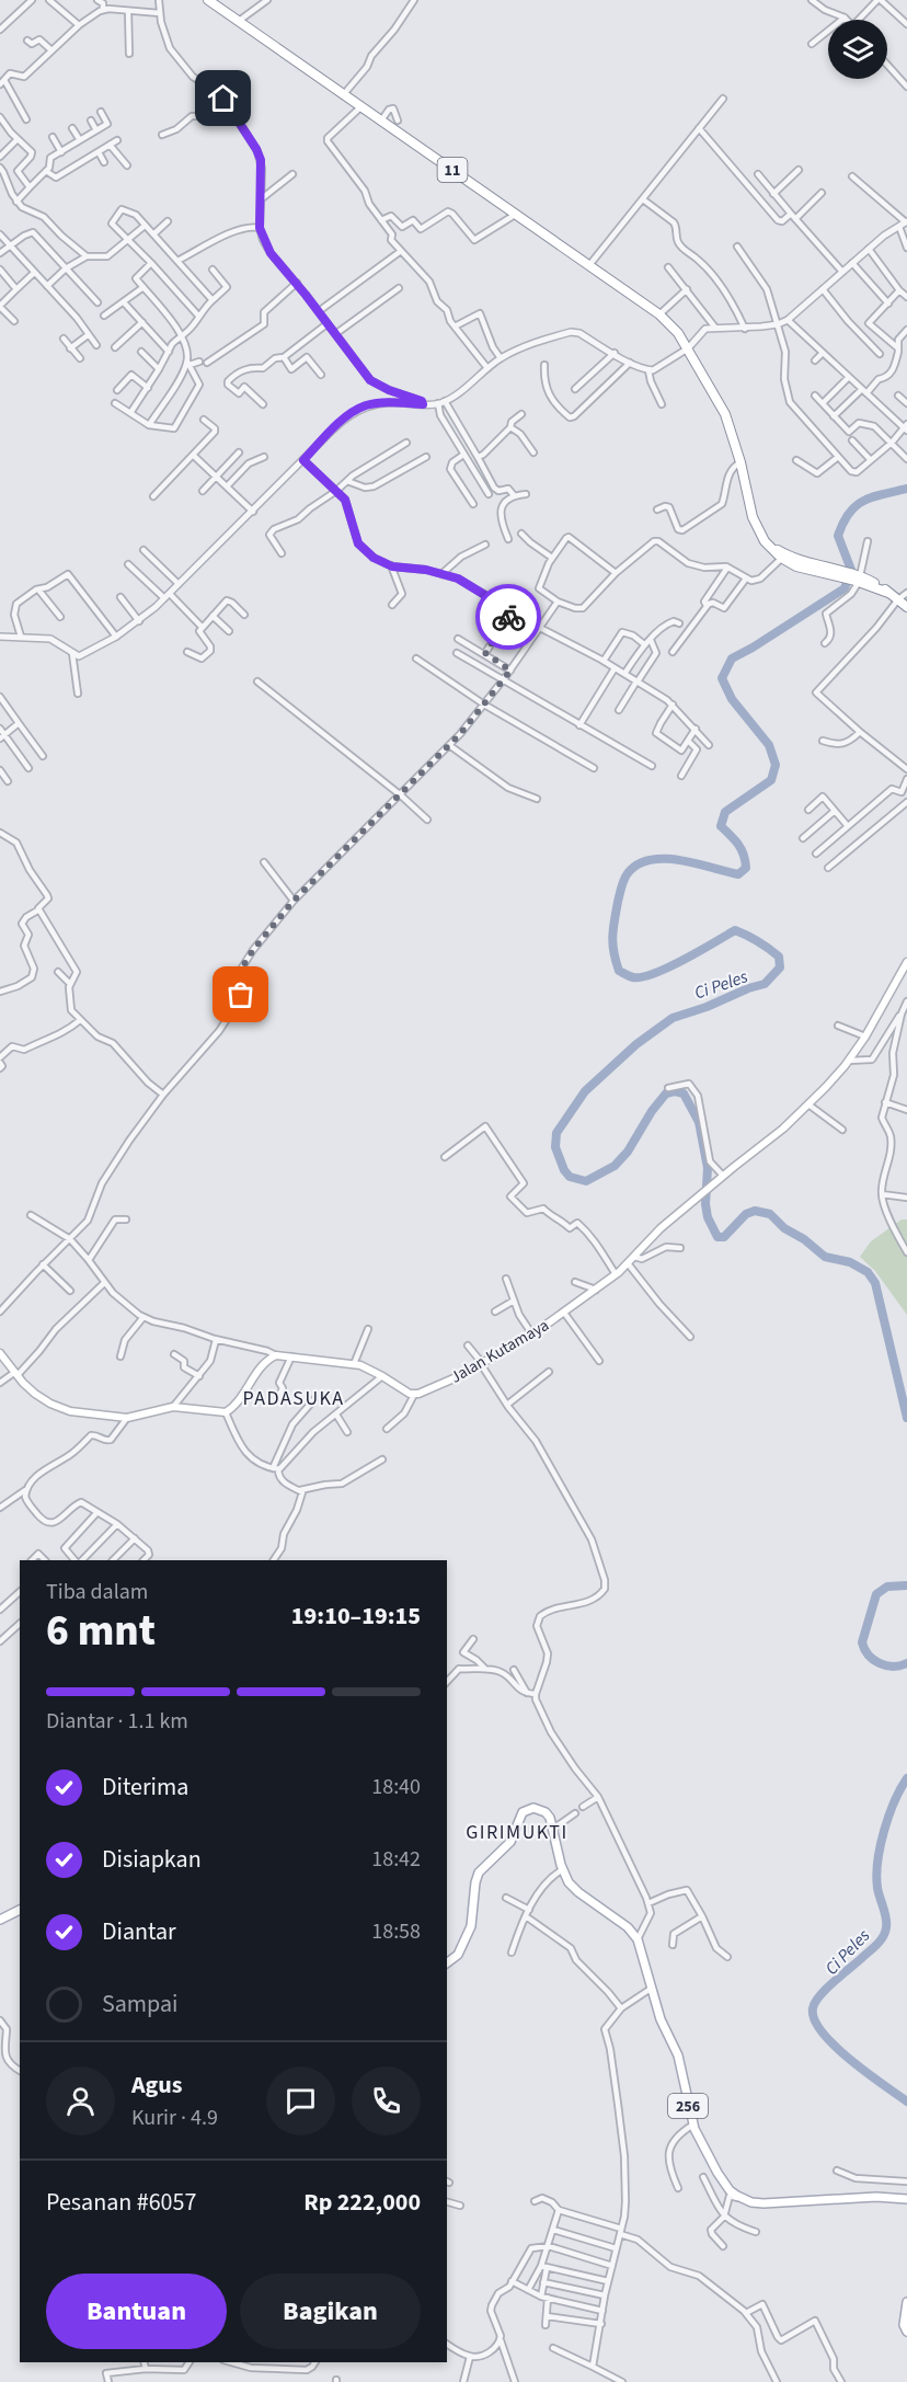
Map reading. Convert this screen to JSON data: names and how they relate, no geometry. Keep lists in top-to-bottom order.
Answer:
{
  "streets": {
    "highway": ["11"],
    "main road": ["Jalan Kutamaya", "256"]
  },
  "districts": ["PADASUKA", "GIRIMUKTI"],
  "water": ["Ci Peles"],
  "page": {
    "heading": ["6 mnt", "Tiba dalam", "19:10–19:15"],
    "panel": [
      "Agus",
      "Kurir · 4.9",
      "Pesanan #6057",
      "Rp 222,000"
    ],
    "bar": "Diantar · 1.1 km",
    "list": [
      ["Diterima", "18:40"],
      ["Disiapkan", "18:42"],
      ["Diantar", "18:58"],
      "Sampai"
    ],
    "buttons": ["Bantuan", "Bagikan"]
  }
}
